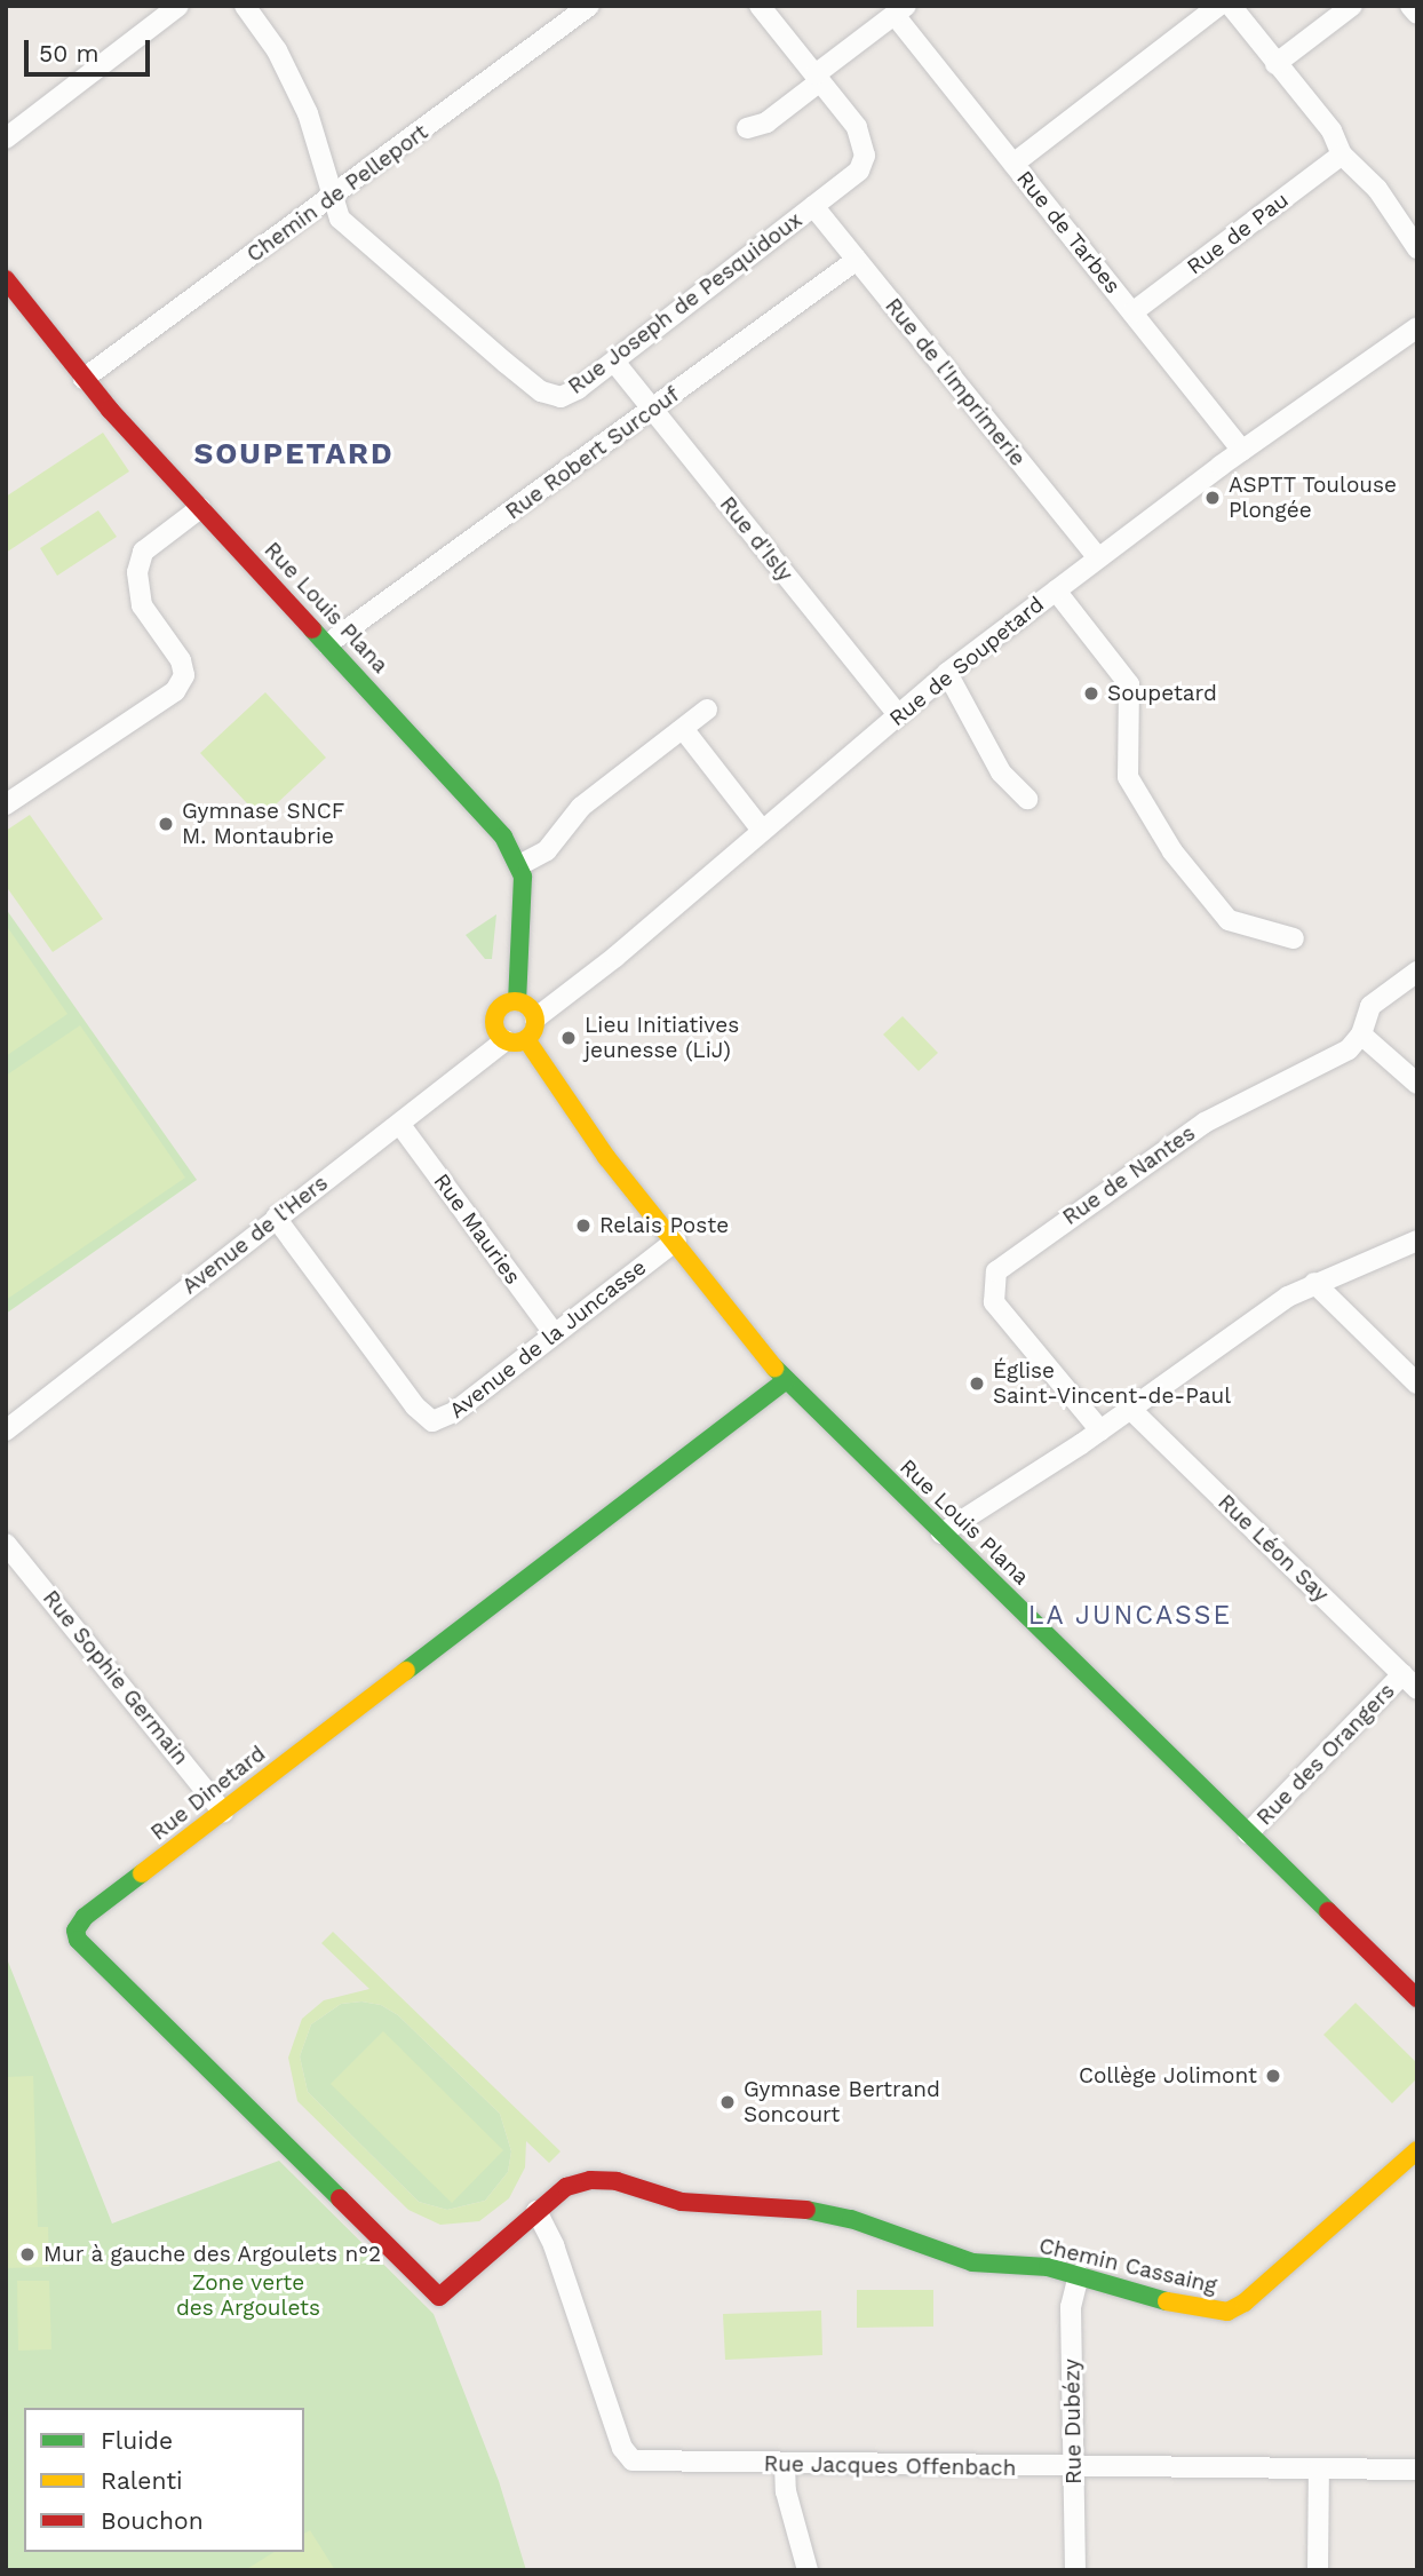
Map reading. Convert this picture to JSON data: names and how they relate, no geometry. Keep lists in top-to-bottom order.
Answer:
{
  "streets": {
    "street": [
      "Chemin de Pelleport",
      "Rue de Tarbes",
      "Rue de Pau",
      "Rue Joseph de Pesquidoux",
      "Rue de l'Imprimerie",
      "Rue Robert Surcouf",
      "Rue d'Isly",
      "Rue Louis Plana",
      "Rue de Soupetard",
      "Rue de Nantes",
      "Rue Mauries",
      "Avenue de l'Hers",
      "Avenue de la Juncasse",
      "Rue Léon Say",
      "Rue Sophie Germain",
      "Rue des Orangers",
      "Rue Dinetard",
      "Chemin Cassaing",
      "Rue Dubézy",
      "Rue Jacques Offenbach"
    ]
  },
  "crossings": [
    ["Chemin de Pelleport", "Rue Joseph de Pesquidoux"],
    ["Chemin de Pelleport", "Rue Louis Plana"],
    ["Rue de Tarbes", "Rue de Pau"],
    ["Rue de Tarbes", "Rue de Soupetard"],
    ["Rue Joseph de Pesquidoux", "Rue de l'Imprimerie"],
    ["Rue Joseph de Pesquidoux", "Rue d'Isly"],
    ["Rue de l'Imprimerie", "Rue Robert Surcouf"],
    ["Rue de l'Imprimerie", "Rue de Soupetard"],
    ["Rue Robert Surcouf", "Rue d'Isly"],
    ["Rue Robert Surcouf", "Rue Louis Plana"],
    ["Rue d'Isly", "Rue de Soupetard"],
    ["Rue Louis Plana", "Rue de Soupetard"],
    ["Rue Louis Plana", "Avenue de l'Hers"],
    ["Rue Louis Plana", "Avenue de la Juncasse"],
    ["Rue Louis Plana", "Rue des Orangers"],
    ["Rue Louis Plana", "Rue Dinetard"],
    ["Rue de Soupetard", "Avenue de l'Hers"],
    ["Rue Mauries", "Avenue de l'Hers"],
    ["Rue Mauries", "Avenue de la Juncasse"],
    ["Avenue de l'Hers", "Avenue de la Juncasse"],
    ["Rue Léon Say", "Rue des Orangers"],
    ["Rue Sophie Germain", "Rue Dinetard"],
    ["Rue Dinetard", "Chemin Cassaing"],
    ["Chemin Cassaing", "Rue Dubézy"],
    ["Chemin Cassaing", "Rue Jacques Offenbach"],
    ["Rue Dubézy", "Rue Jacques Offenbach"]
  ],
  "districts": ["SOUPETARD", "LA JUNCASSE"],
  "parks": ["Zone verte des Argoulets"],
  "places": [
    "ASPTT Toulouse Plongée",
    "Soupetard",
    "Gymnase SNCF M. Montaubrie",
    "Lieu Initiatives jeunesse (LiJ)",
    "Relais Poste",
    "Église Saint-Vincent-de-Paul",
    "Collège Jolimont",
    "Gymnase Bertrand Soncourt",
    "Mur à gauche des Argoulets n°2"
  ],
  "legend": ["Fluide", "Ralenti", "Bouchon"],
  "scale_bar": "50 m"
}
